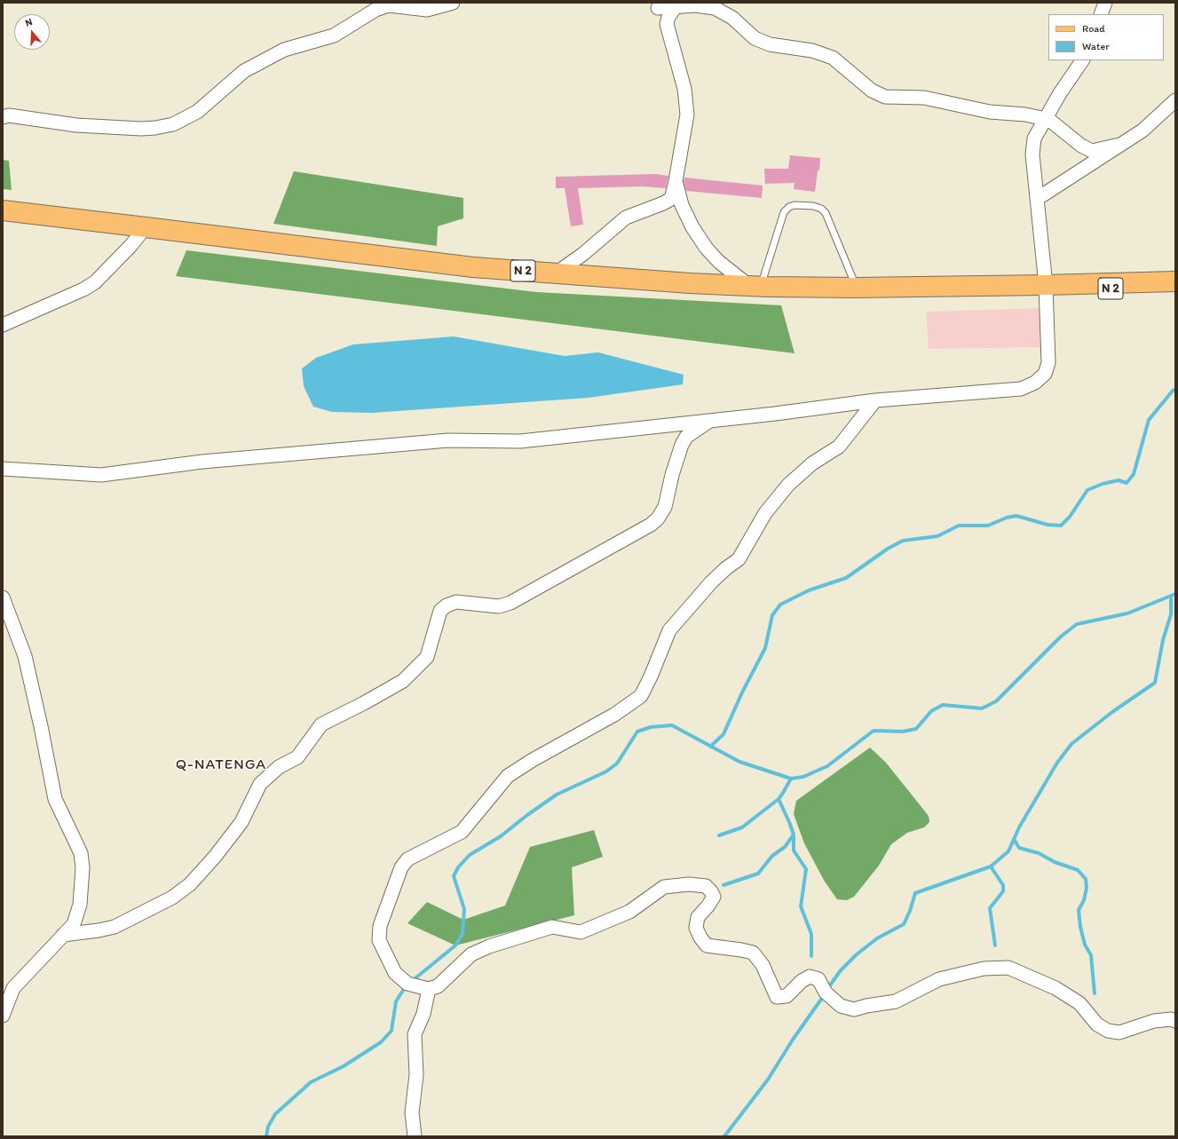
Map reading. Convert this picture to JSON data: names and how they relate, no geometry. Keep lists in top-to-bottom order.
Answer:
{
  "streets": {
    "main road": ["N 2"]
  },
  "districts": ["Q-NATENGA"],
  "legend": ["Road", "Water"],
  "north": "top"
}
